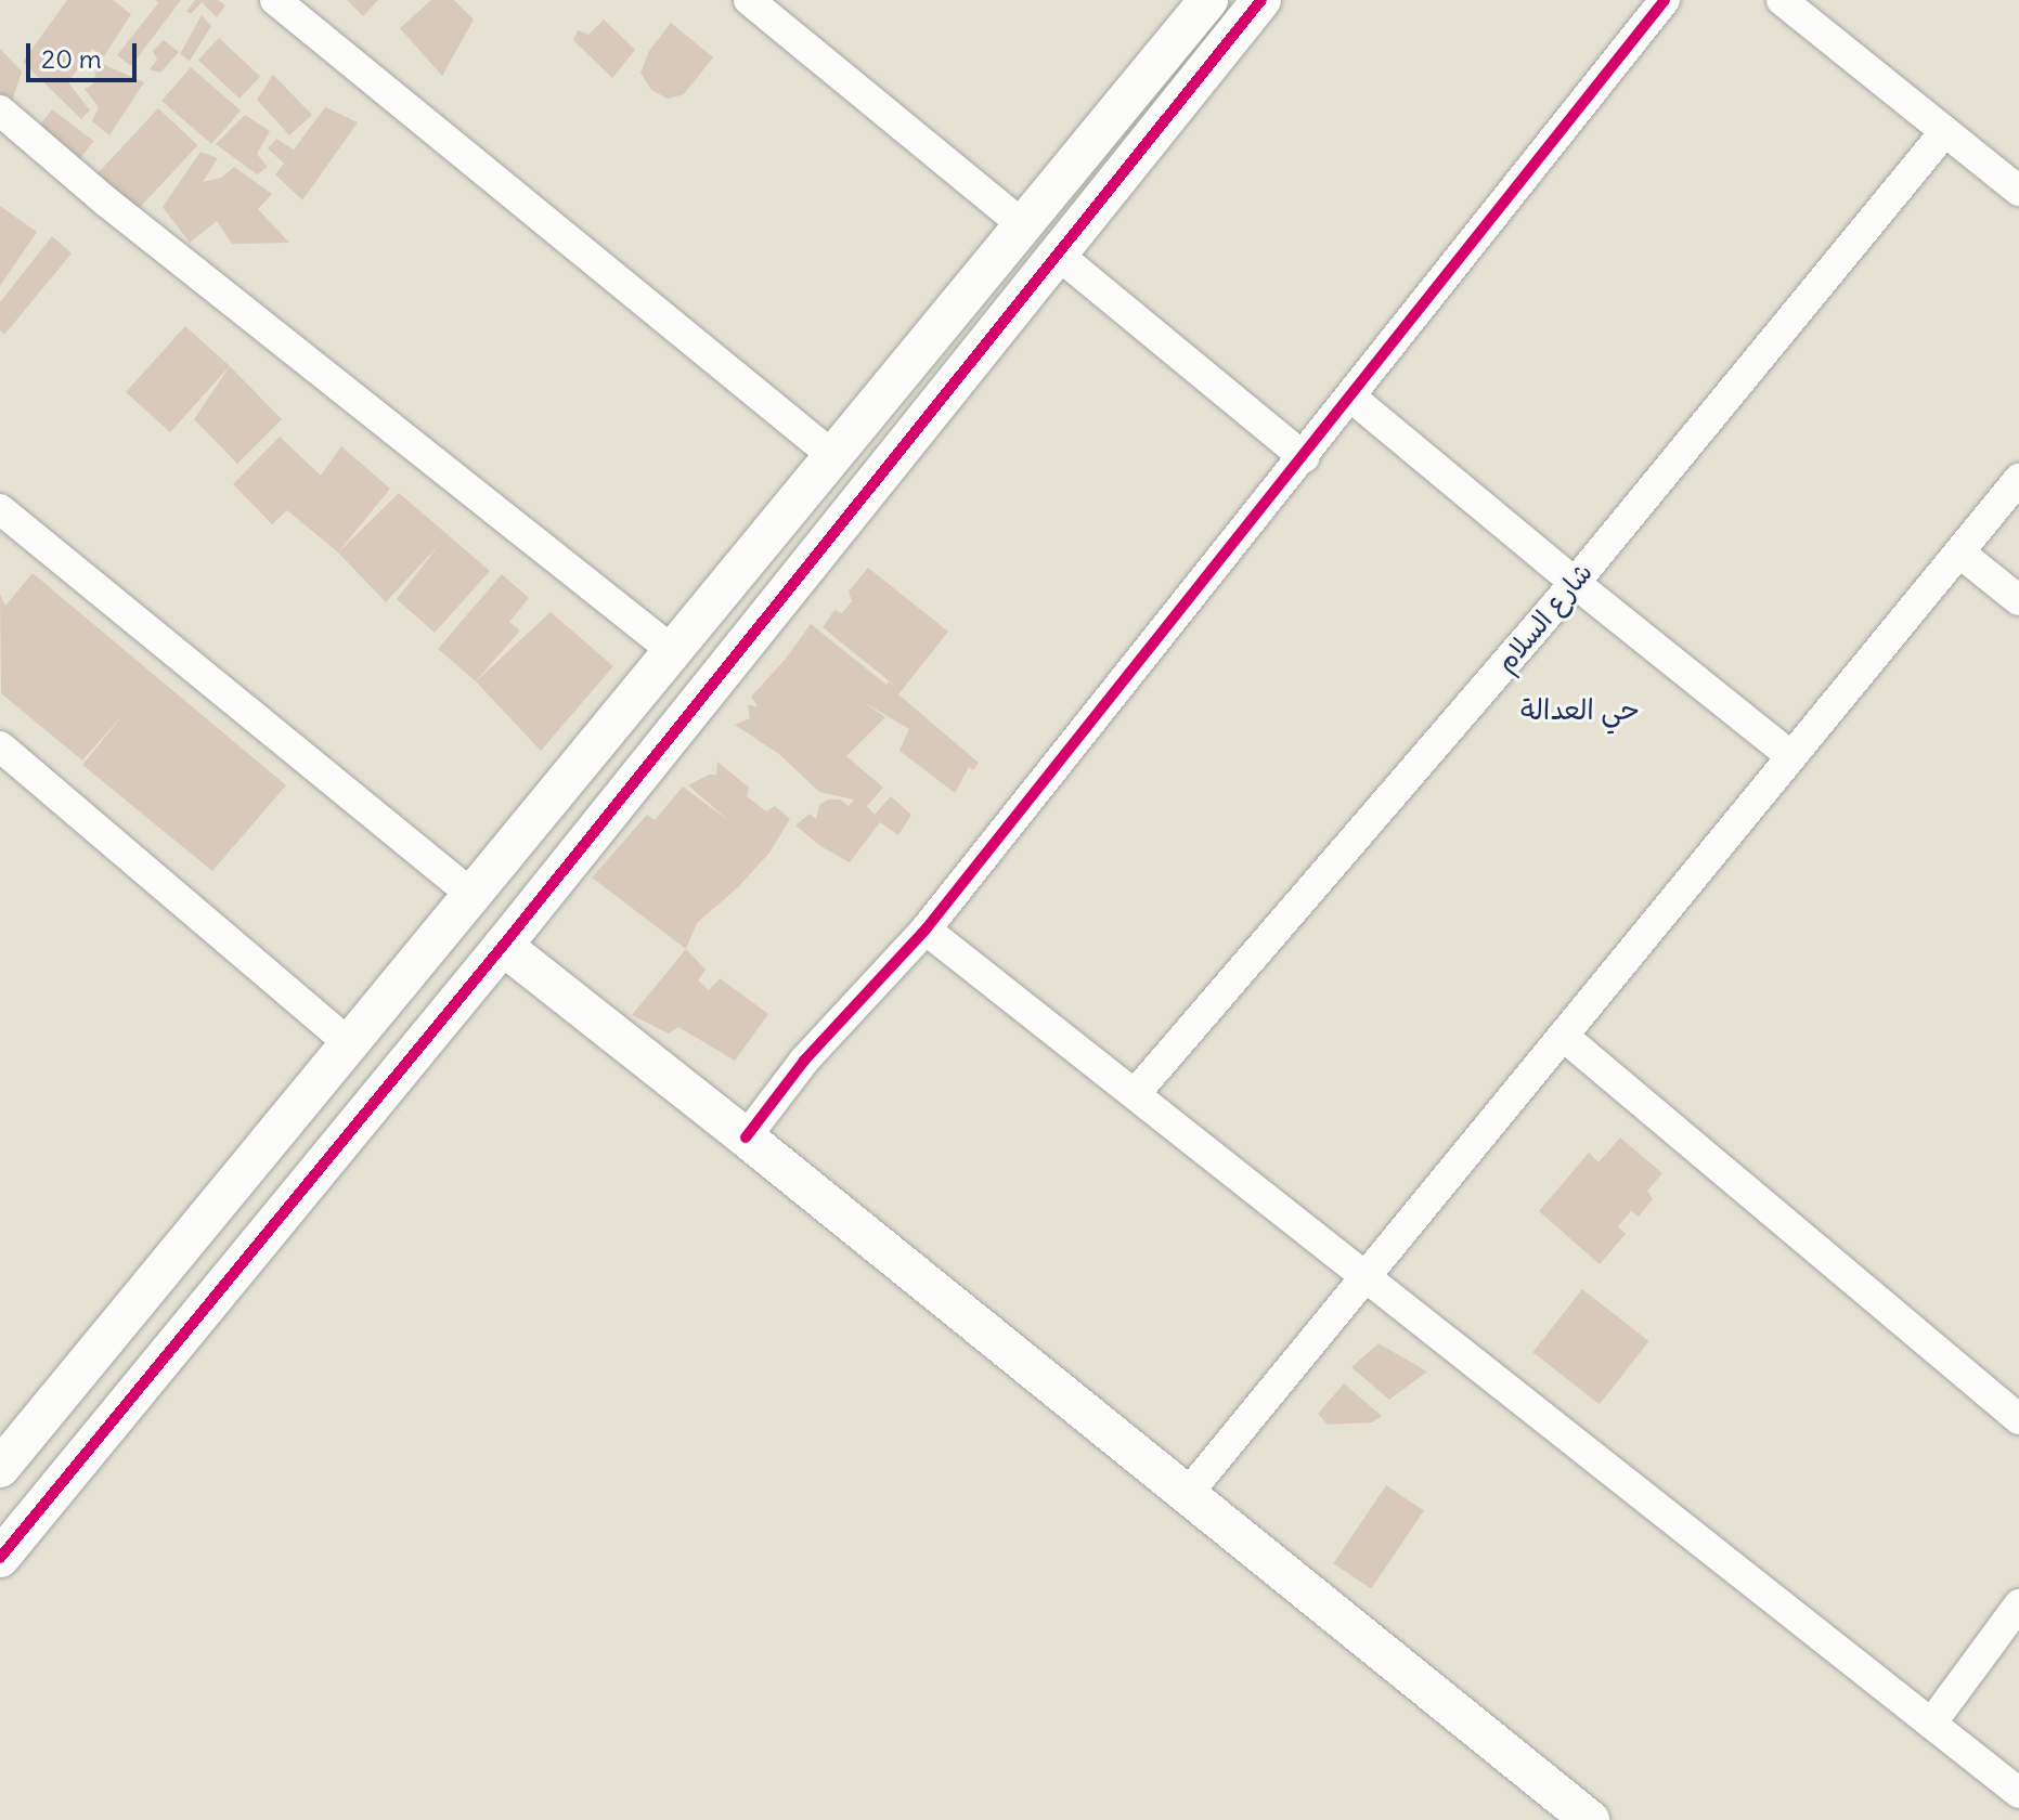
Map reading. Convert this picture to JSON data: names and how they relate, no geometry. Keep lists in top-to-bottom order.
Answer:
{
  "streets": {
    "street": ["شارع السلام"]
  },
  "districts": ["حي العدالة"],
  "scale_bar": "20 m"
}
